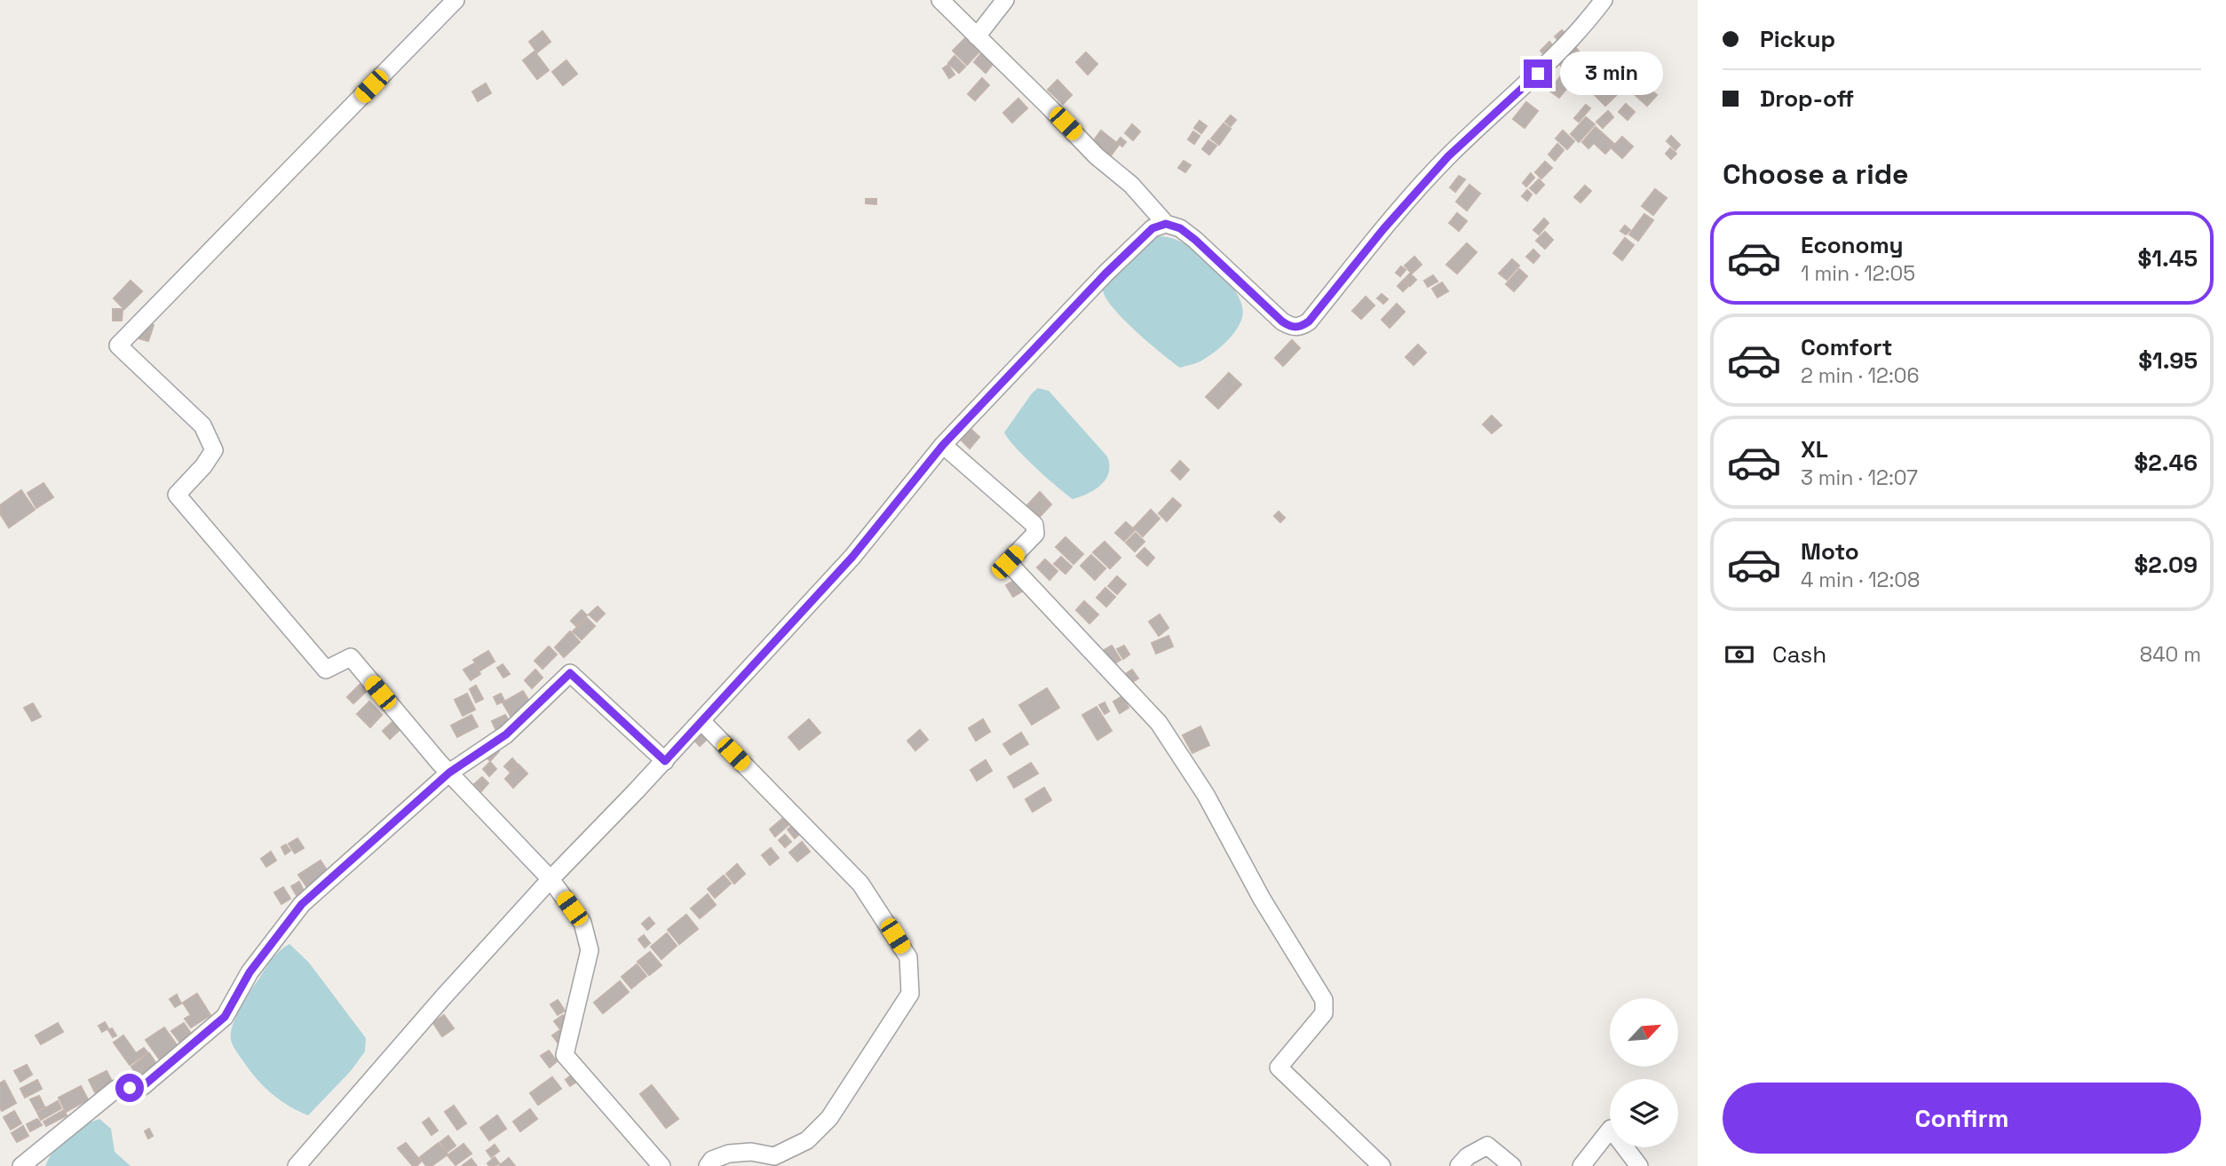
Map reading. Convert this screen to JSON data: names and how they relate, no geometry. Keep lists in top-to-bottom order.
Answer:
{
  "north": "top right",
  "page": {
    "banner": ["Pickup", "Drop-off"],
    "bubble": "3 min",
    "heading": "Choose a ride",
    "list": [
      {
        "name": "Economy",
        "note": "1 min · 12:05",
        "value": "$1.45"
      },
      {
        "name": "Comfort",
        "note": "2 min · 12:06",
        "value": "$1.95"
      },
      {
        "name": "XL",
        "note": "3 min · 12:07",
        "value": "$2.46"
      },
      {
        "name": "Moto",
        "note": "4 min · 12:08",
        "value": "$2.09"
      }
    ],
    "pay": ["Cash", "840 m"],
    "buttons": "Confirm"
  }
}
